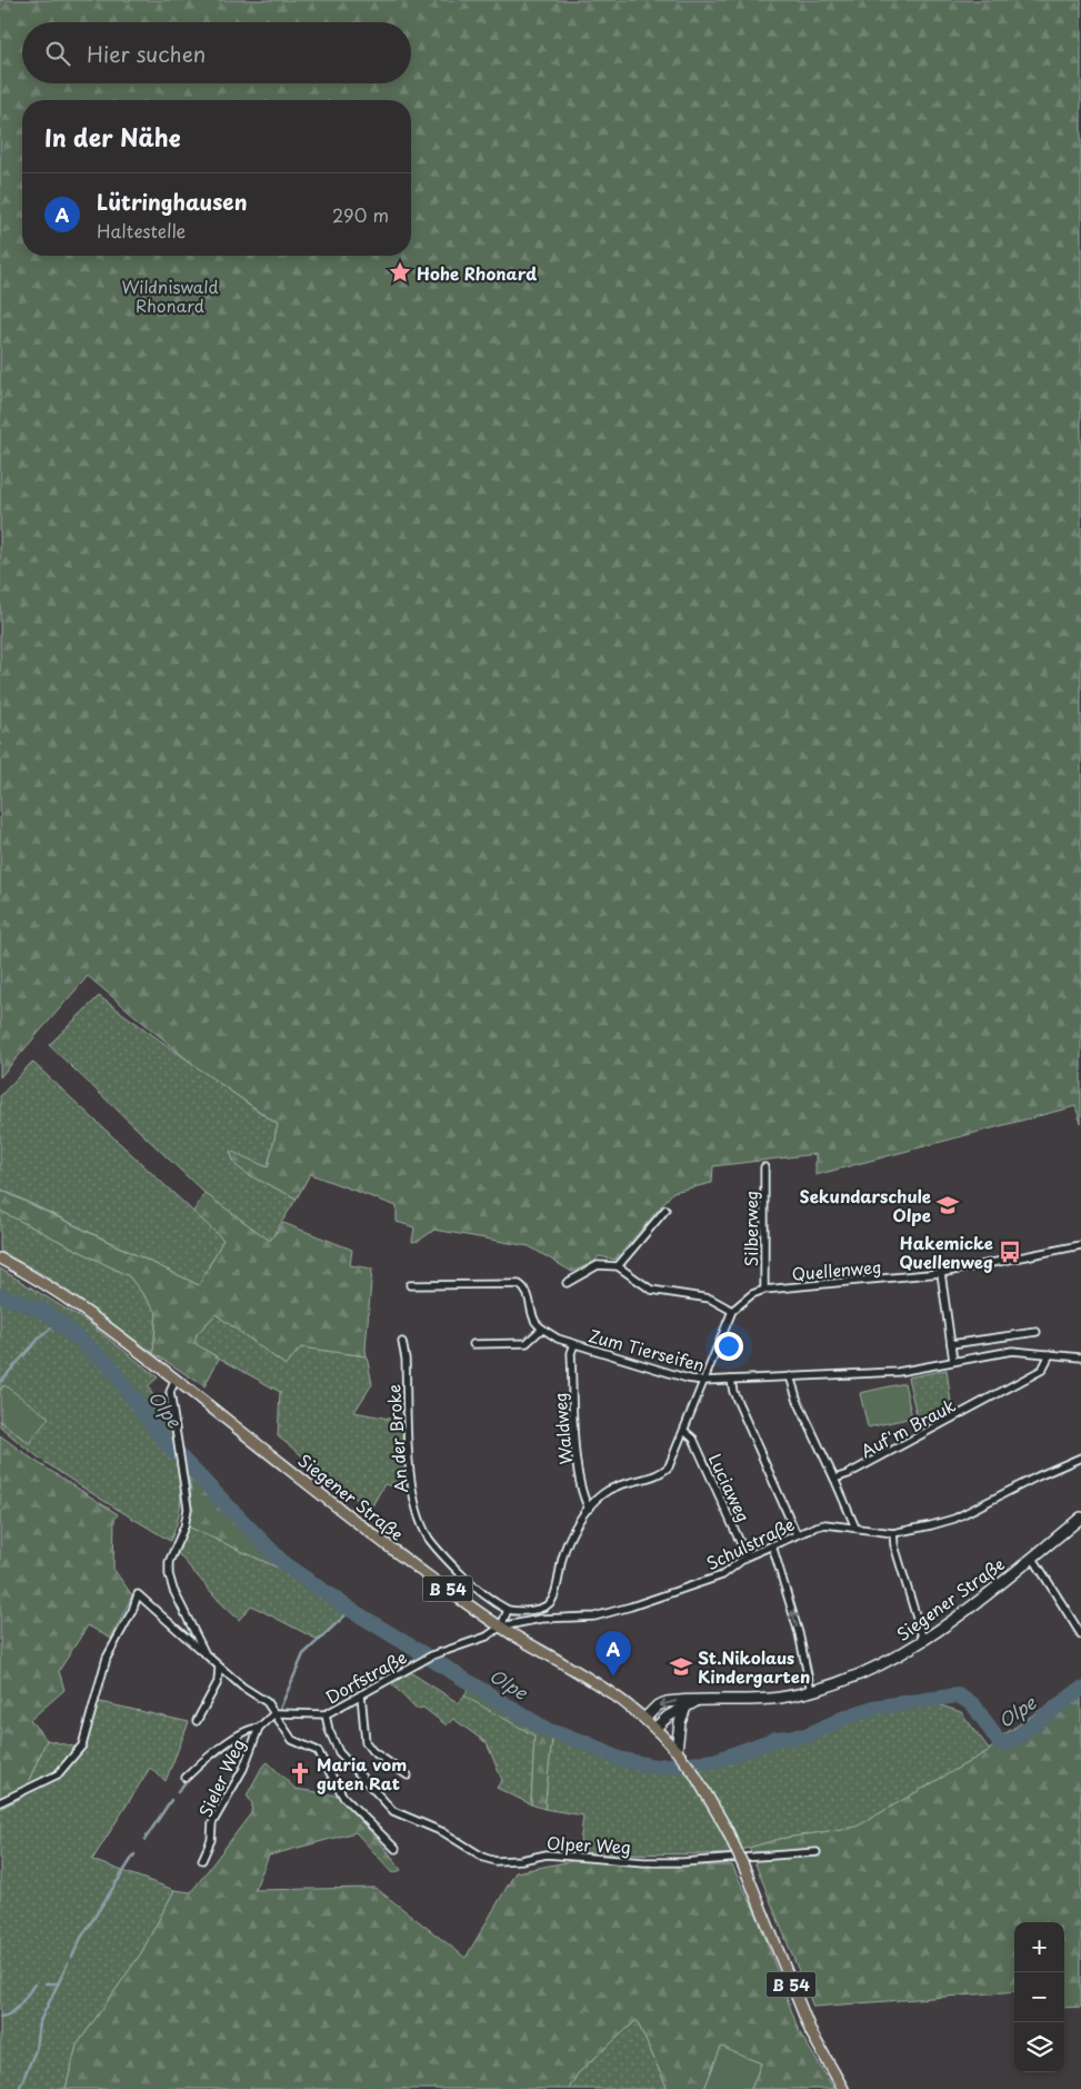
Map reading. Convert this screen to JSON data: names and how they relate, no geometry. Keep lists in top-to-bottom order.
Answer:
{
  "streets": {
    "main road": ["Siegener Straße", "B 54"],
    "street": [
      "Silberweg",
      "Quellenweg",
      "Zum Tierseifen",
      "Auf'm Brauk",
      "Waldweg",
      "An der Broke",
      "Luciaweg",
      "Schulstraße",
      "Dorfstraße",
      "Sieler Weg",
      "Olper Weg"
    ]
  },
  "crossings": [
    ["Silberweg", "Quellenweg"],
    ["Zum Tierseifen", "Auf'm Brauk"],
    ["Zum Tierseifen", "Waldweg"],
    ["Luciaweg", "Schulstraße"],
    ["Siegener Straße", "Schulstraße"],
    ["Siegener Straße", "B 54"],
    ["Siegener Straße", "Dorfstraße"],
    ["Schulstraße", "Dorfstraße"],
    ["Dorfstraße", "Sieler Weg"],
    ["Dorfstraße", "Olper Weg"]
  ],
  "water": ["Olpe"],
  "parks": ["Wildniswald Rhonard"],
  "places": {
    "place": ["Hohe Rhonard"],
    "school or university": ["Sekundarschule Olpe", "St.Nikolaus Kindergarten"],
    "bus stop": ["Hakemicke Quellenweg"],
    "church": ["Maria vom guten Rat"]
  },
  "page": {
    "search": "Hier suchen",
    "heading": "In der Nähe",
    "list": [
      {
        "mark": "A",
        "name": "Lütringhausen",
        "note": "Haltestelle",
        "value": "290 m"
      }
    ],
    "pins": "A",
    "map_buttons": ["+", "−"]
  }
}
